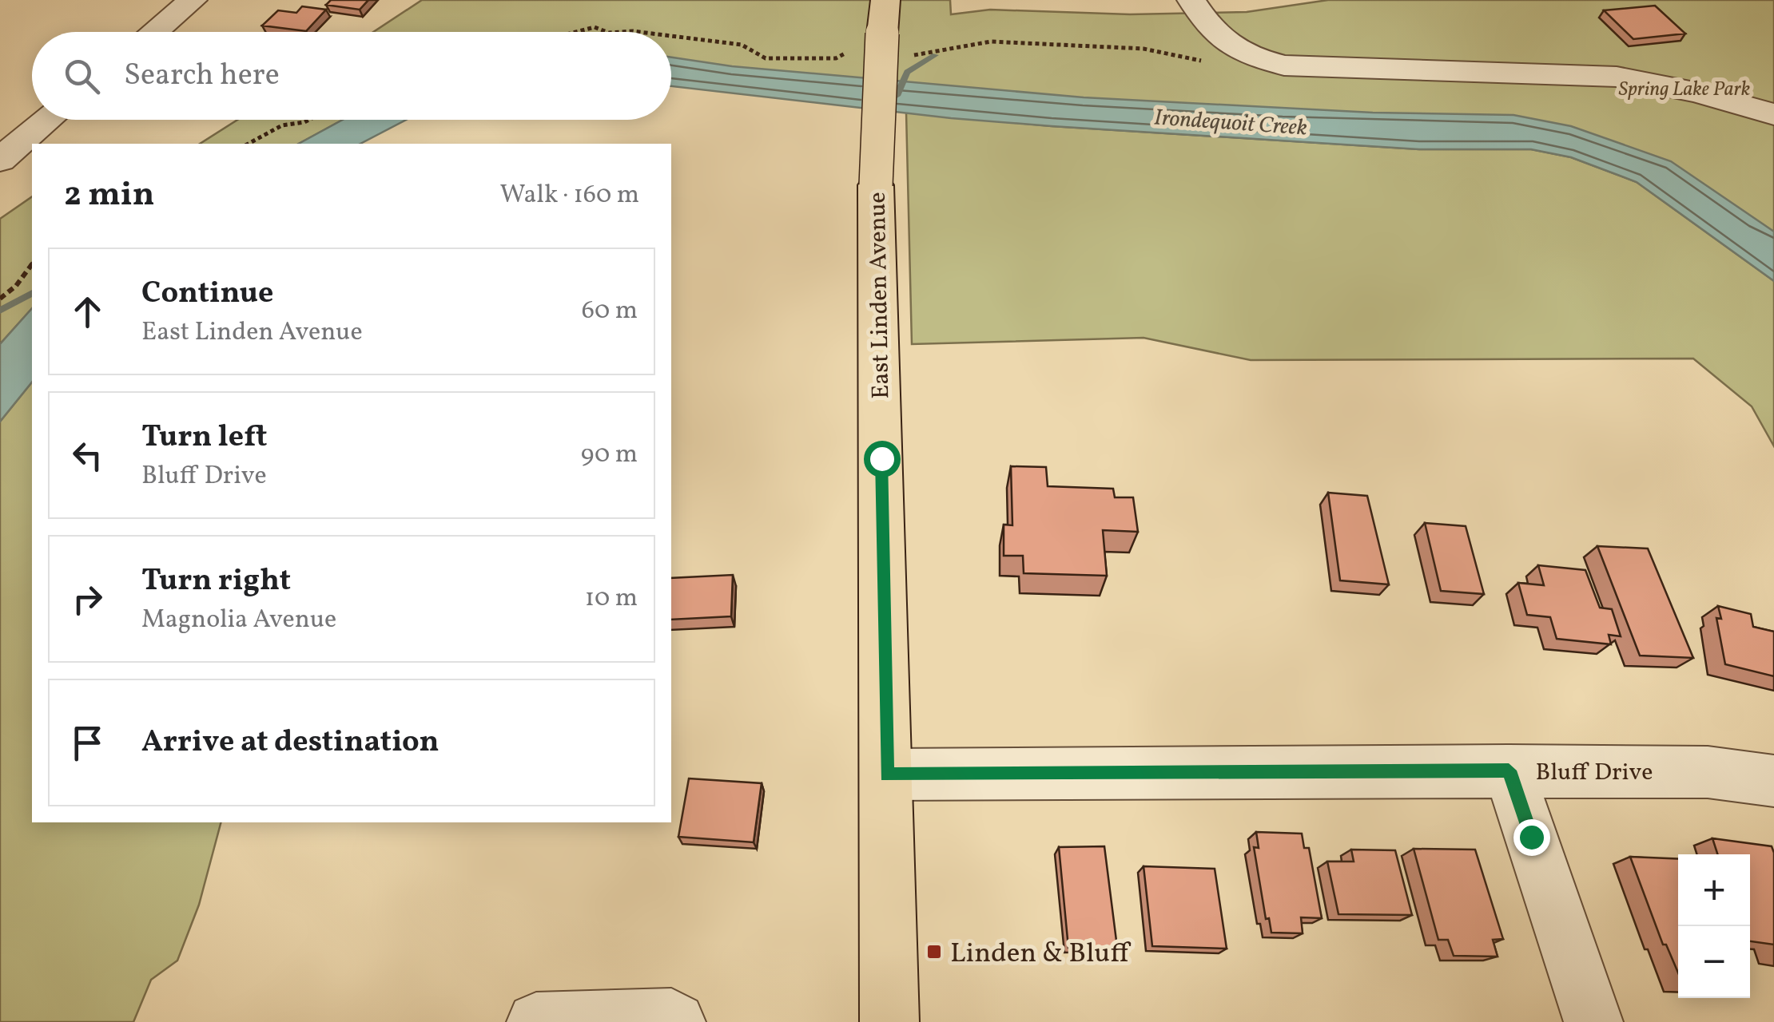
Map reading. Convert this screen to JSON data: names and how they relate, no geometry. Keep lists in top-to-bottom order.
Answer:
{
  "streets": {
    "main road": ["East Linden Avenue"],
    "street": ["Bluff Drive"]
  },
  "crossings": [
    ["East Linden Avenue", "Bluff Drive"]
  ],
  "water": ["Irondequoit Creek"],
  "parks": ["Spring Lake Park"],
  "places": {
    "transit": ["Linden & Bluff"]
  },
  "page": {
    "search": "Search here",
    "heading": ["2 min", "Walk · 160 m"],
    "list": [
      ["Continue", "East Linden Avenue", "60 m"],
      ["Turn left", "Bluff Drive", "90 m"],
      ["Turn right", "Magnolia Avenue", "10 m"],
      "Arrive at destination"
    ],
    "map_buttons": ["+", "−"]
  }
}
